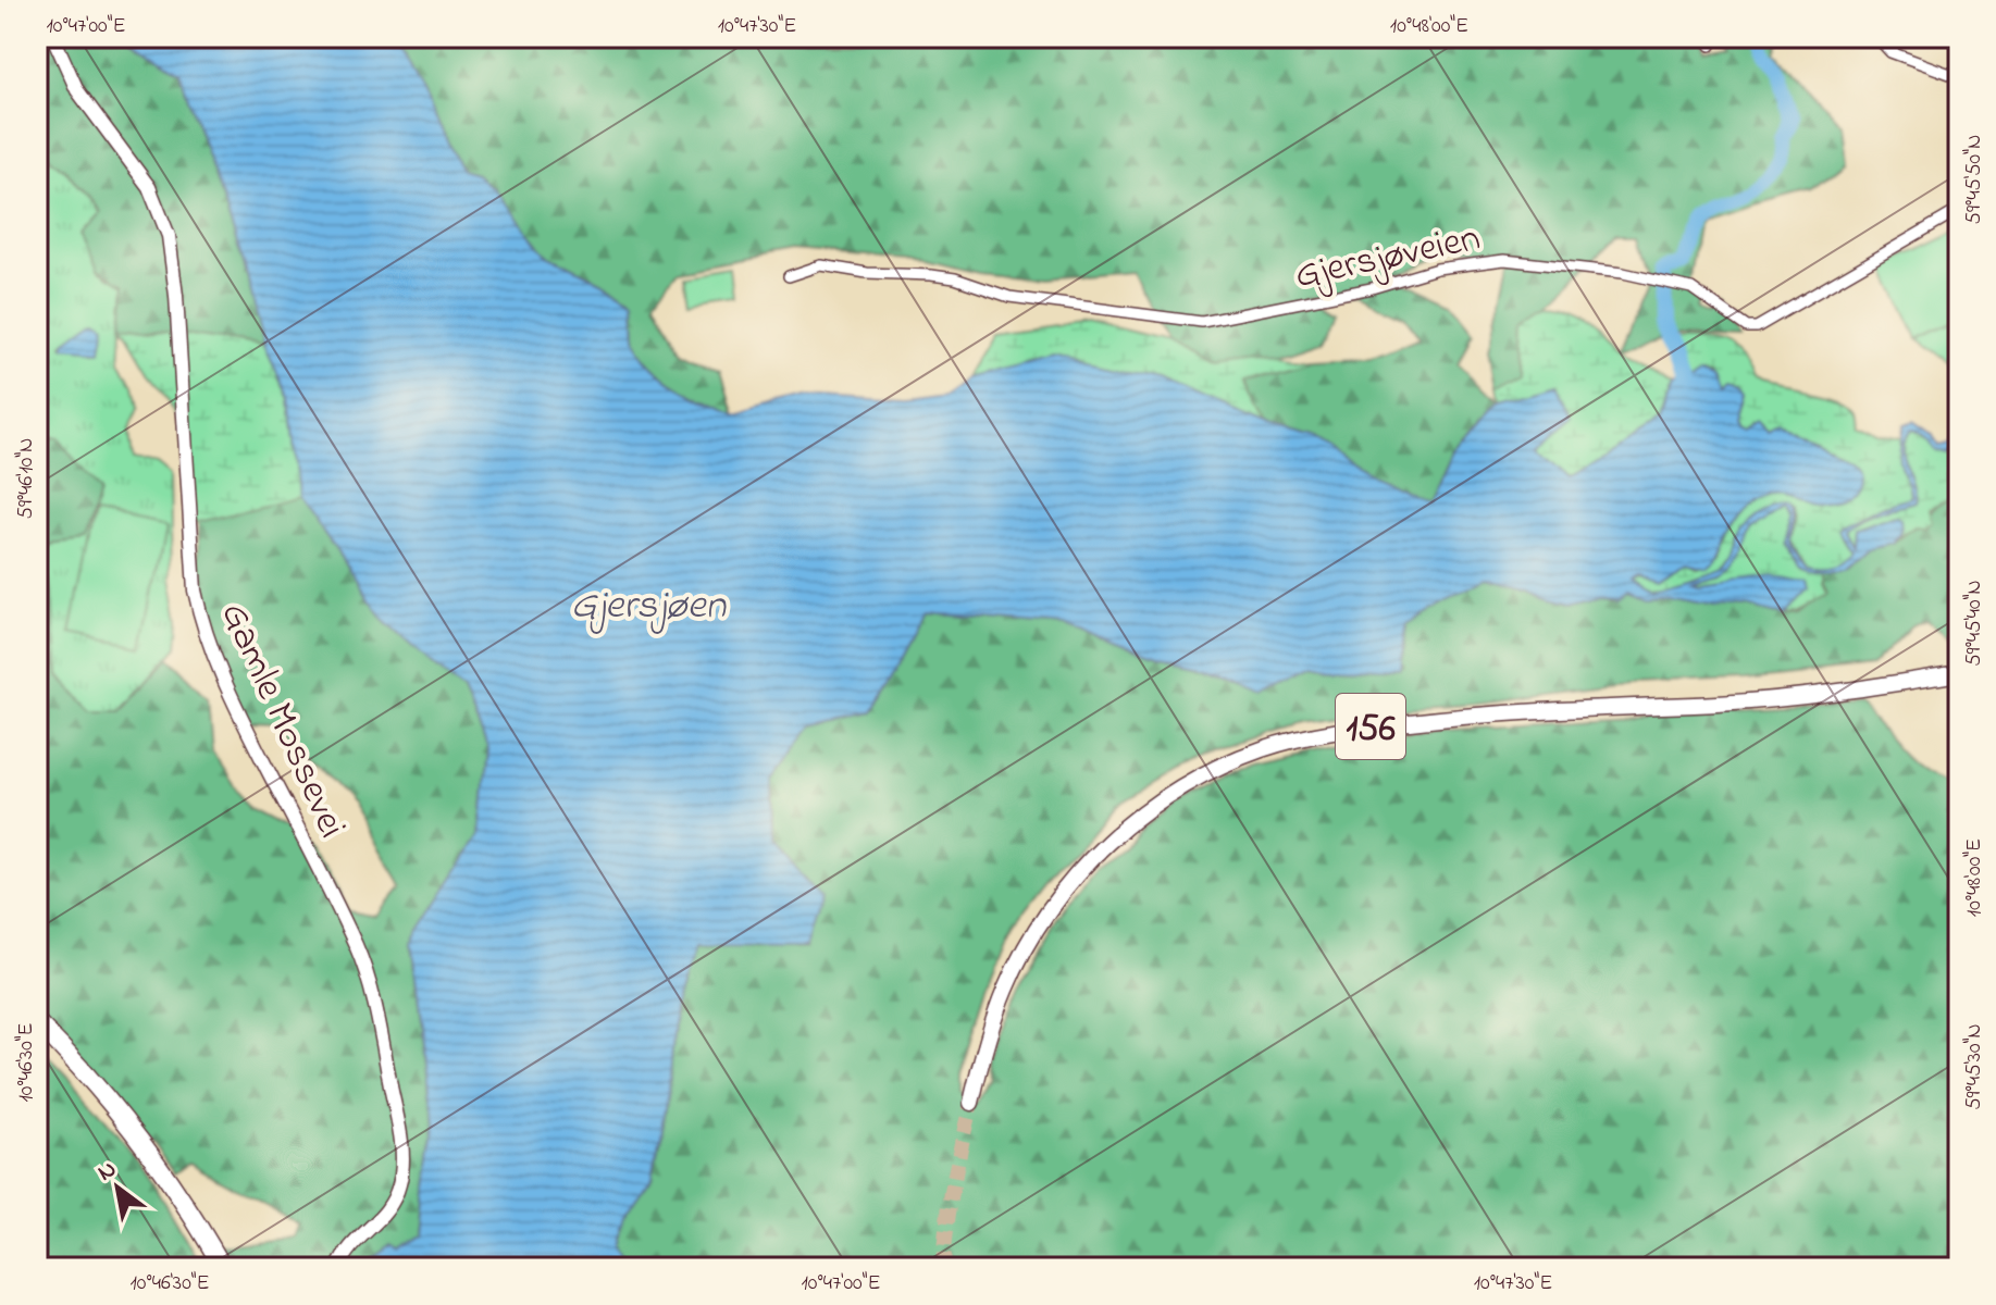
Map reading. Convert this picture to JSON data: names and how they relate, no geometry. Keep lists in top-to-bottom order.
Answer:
{
  "streets": {
    "main road": ["Gamle Mossevei", "156"],
    "street": ["Gjersjøveien"]
  },
  "water": ["Gjersjøen"],
  "north": "top left",
  "coordinates": [
    "10°47'00\"E",
    "10°47'30\"E",
    "10°48'00\"E",
    "59°45'50\"N",
    "59°46'10\"N",
    "59°45'40\"N",
    "10°46'30\"E",
    "59°45'30\"N"
  ]
}
